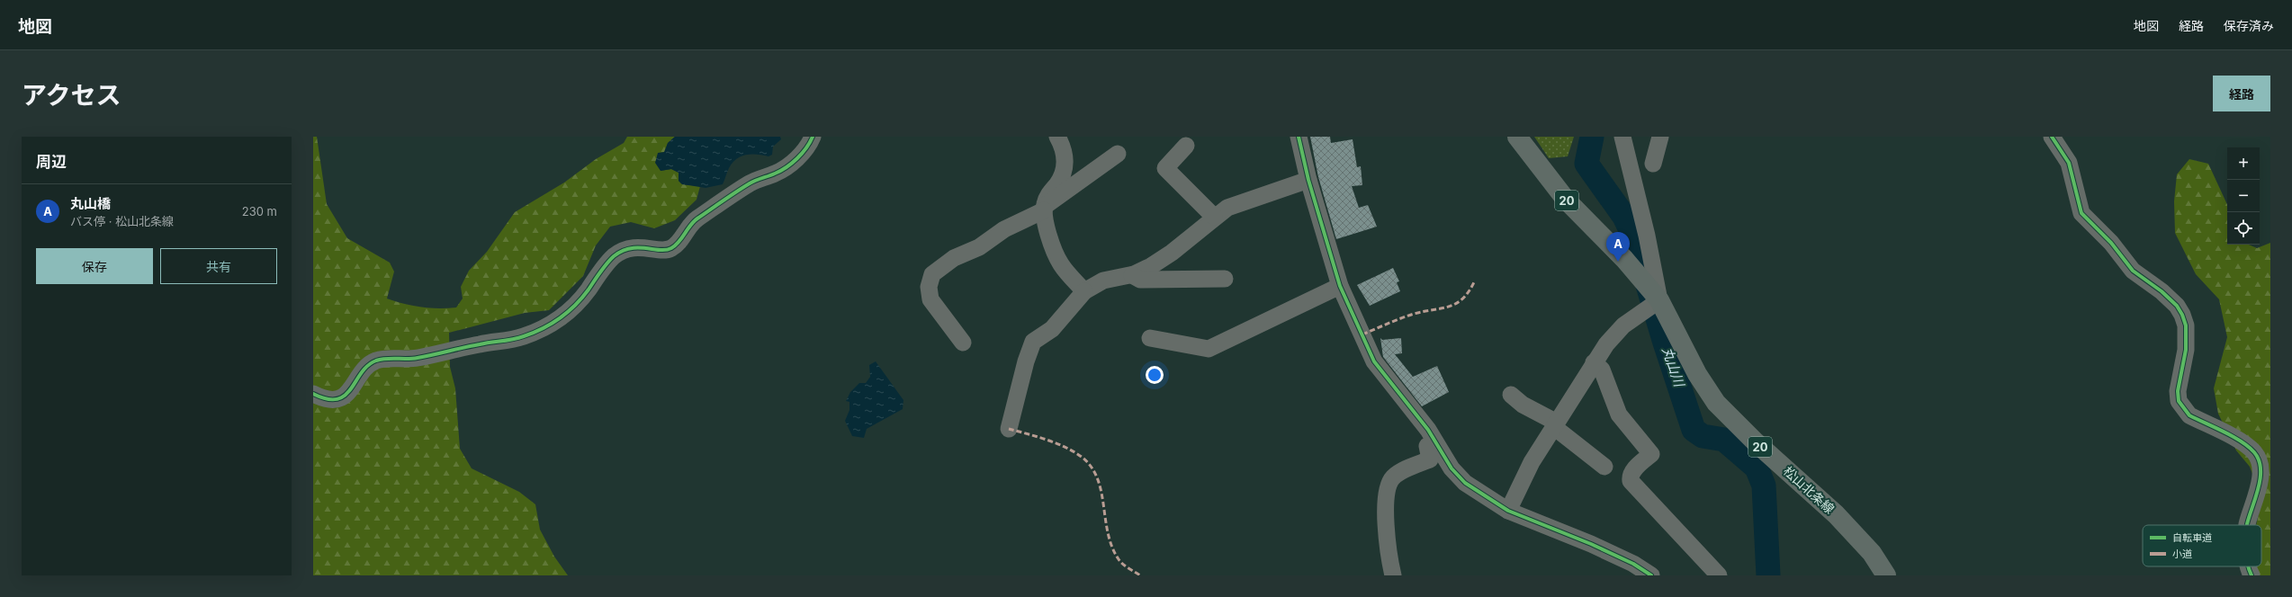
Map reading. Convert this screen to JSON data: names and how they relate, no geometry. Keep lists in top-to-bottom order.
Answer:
{
  "streets": {
    "main road": ["20", "松山北条線"]
  },
  "water": ["丸山川"],
  "legend": ["自転車道", "小道"],
  "page": {
    "header": "地図",
    "nav": ["地図", "経路", "保存済み"],
    "title": "アクセス",
    "buttons": [
      "経路",
      ["保存", "共有"]
    ],
    "heading": "周辺",
    "map_buttons": ["+", "−"],
    "list": [
      {
        "mark": "A",
        "name": "丸山橋",
        "note": "バス停 · 松山北条線",
        "value": "230 m"
      }
    ],
    "pins": "A"
  }
}
